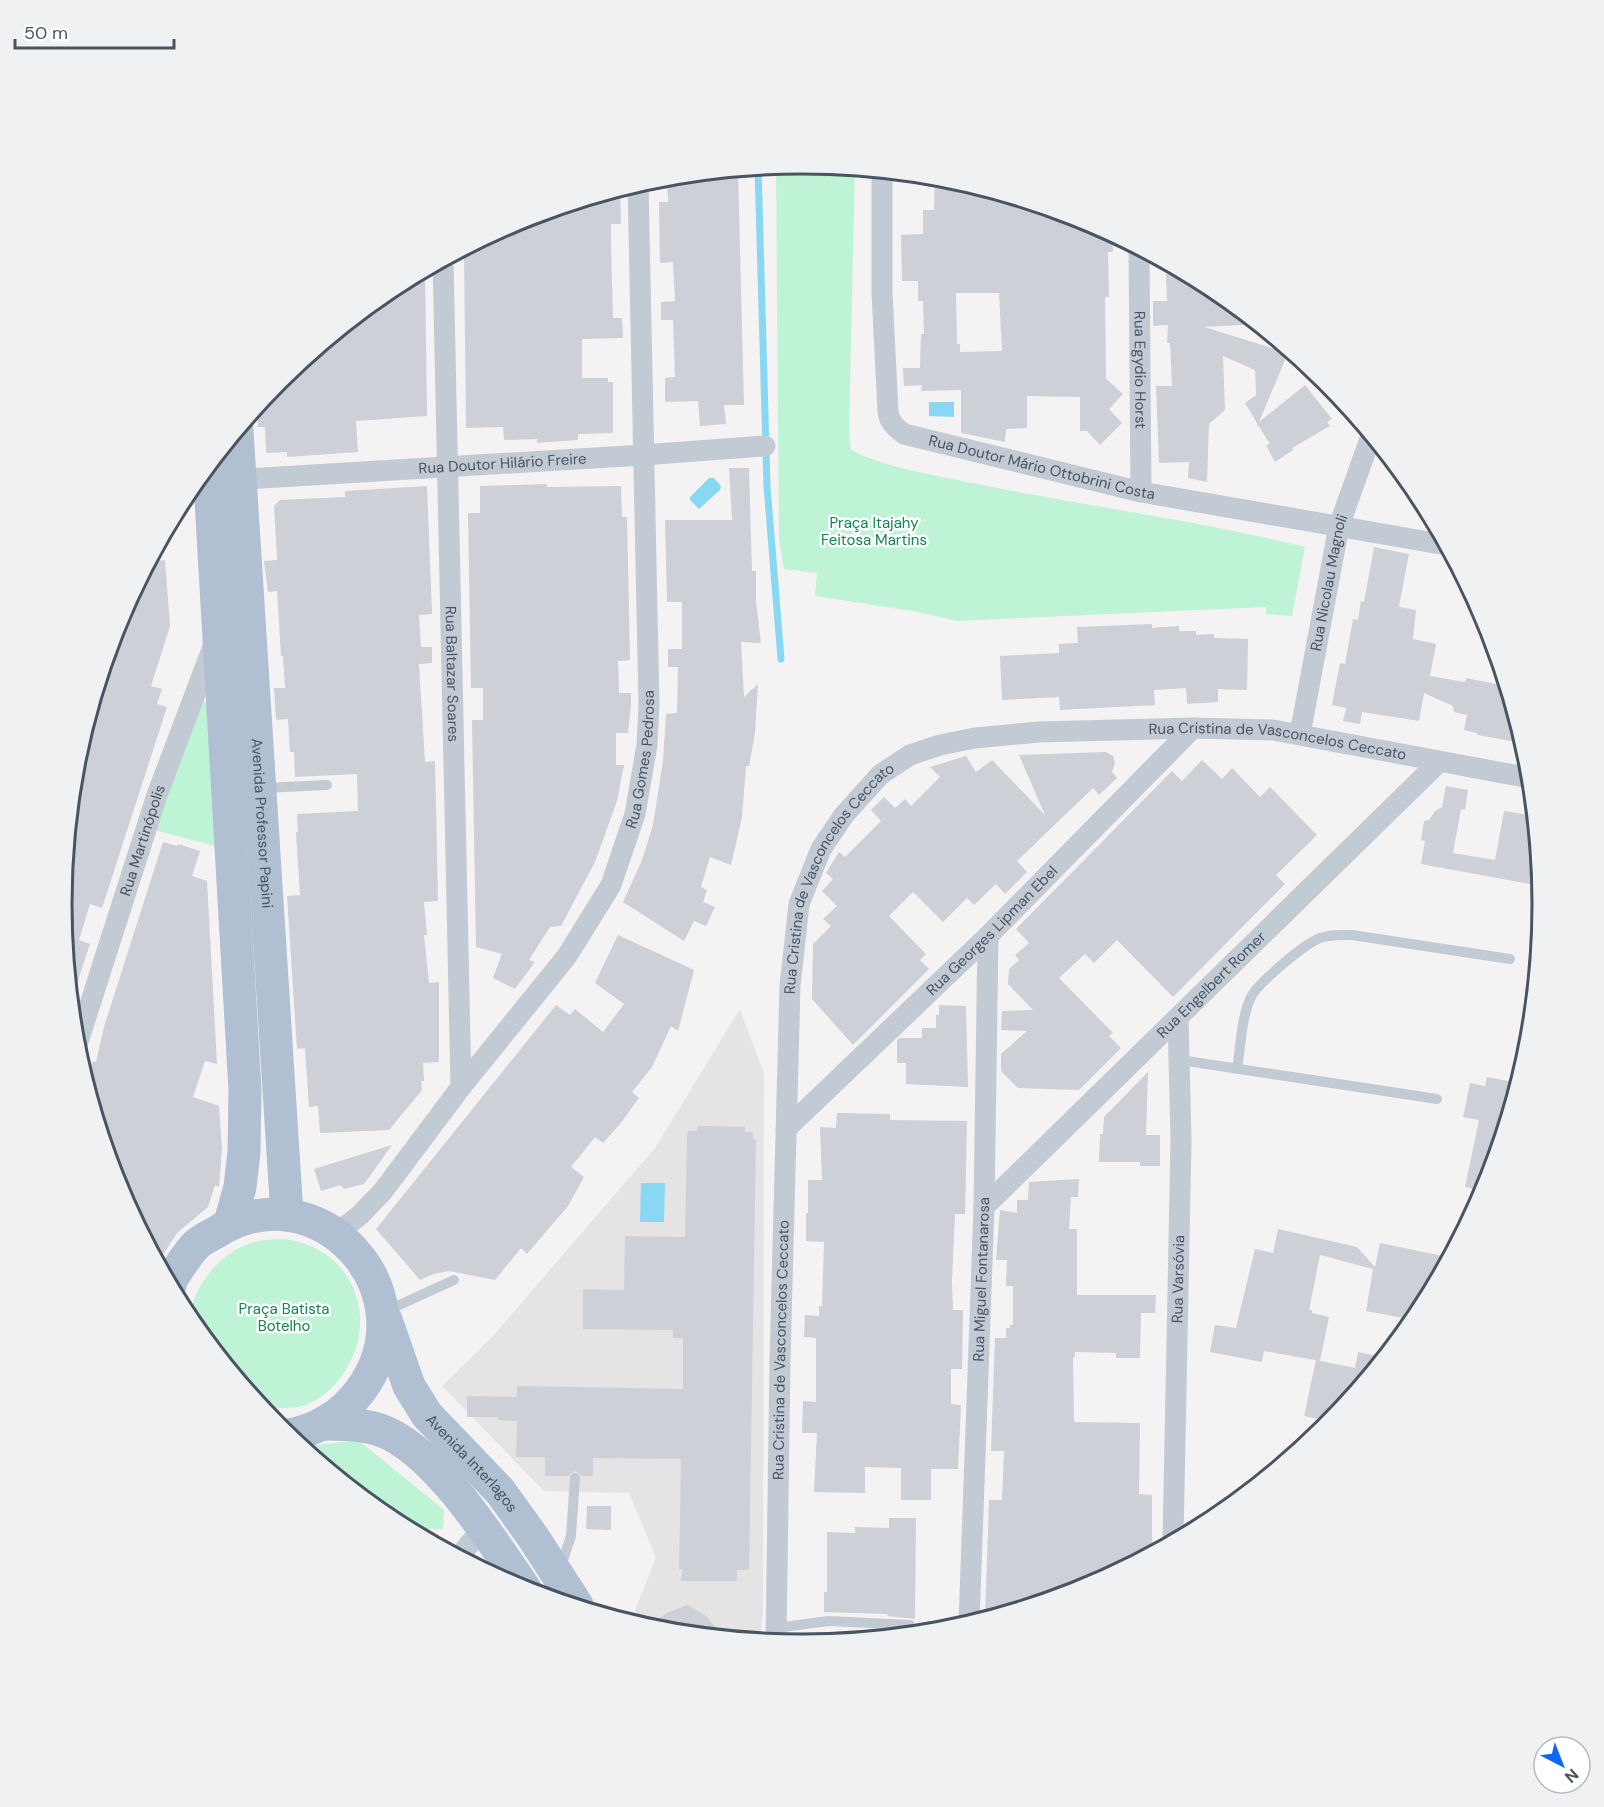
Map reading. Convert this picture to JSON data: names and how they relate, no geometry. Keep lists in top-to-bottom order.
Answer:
{
  "streets": {
    "main road": ["Avenida Professor Papini", "Avenida Interlagos"],
    "street": [
      "Rua Egydio Horst",
      "Rua Doutor Hilário Freire",
      "Rua Doutor Mário Ottobrini Costa",
      "Rua Nicolau Magnoli",
      "Rua Baltazar Soares",
      "Rua Cristina de Vasconcelos Ceccato",
      "Rua Gomes Pedrosa",
      "Rua Martinópolis",
      "Rua Georges Lipman Ebel",
      "Rua Engelbert Romer",
      "Rua Miguel Fontanarosa",
      "Rua Varsóvia"
    ]
  },
  "crossings": [
    ["Rua Egydio Horst", "Rua Doutor Mário Ottobrini Costa"],
    ["Rua Doutor Hilário Freire", "Rua Baltazar Soares"],
    ["Rua Doutor Hilário Freire", "Rua Gomes Pedrosa"],
    ["Rua Doutor Hilário Freire", "Avenida Professor Papini"],
    ["Rua Doutor Mário Ottobrini Costa", "Rua Nicolau Magnoli"],
    ["Rua Nicolau Magnoli", "Rua Cristina de Vasconcelos Ceccato"],
    ["Rua Baltazar Soares", "Rua Gomes Pedrosa"],
    ["Rua Cristina de Vasconcelos Ceccato", "Rua Georges Lipman Ebel"],
    ["Rua Cristina de Vasconcelos Ceccato", "Rua Engelbert Romer"],
    ["Avenida Professor Papini", "Rua Martinópolis"],
    ["Rua Georges Lipman Ebel", "Rua Miguel Fontanarosa"],
    ["Rua Engelbert Romer", "Rua Miguel Fontanarosa"],
    ["Rua Engelbert Romer", "Rua Varsóvia"]
  ],
  "parks": ["Praça Itajahy Feitosa Martins", "Praça Batista Botelho"],
  "scale_bar": "50 m",
  "north": "bottom right"
}
